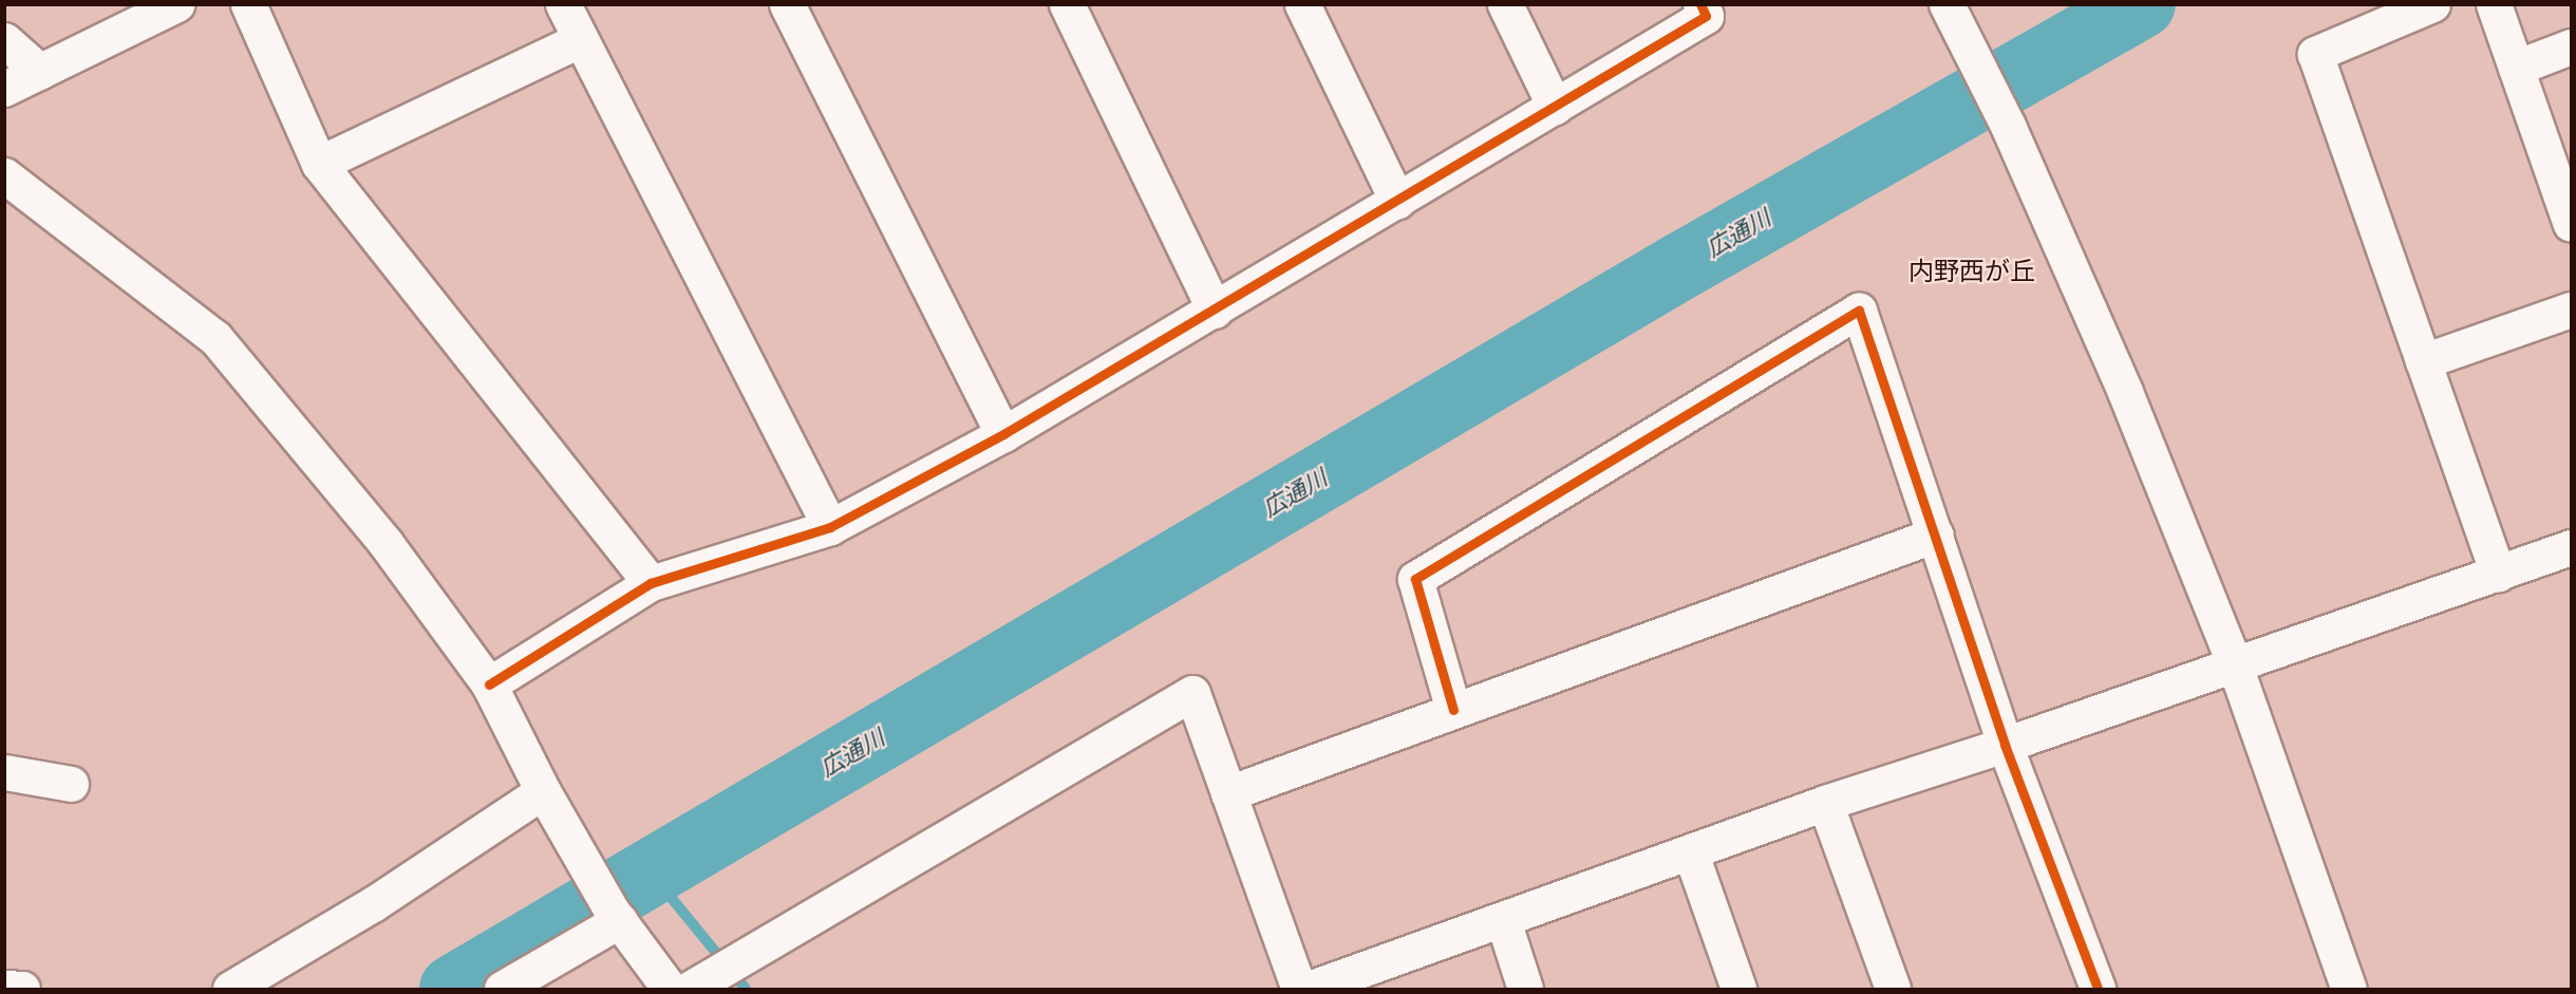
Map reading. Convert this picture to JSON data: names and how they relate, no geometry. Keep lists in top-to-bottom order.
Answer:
{
  "districts": ["内野西が丘"],
  "water": ["広通川"]
}
